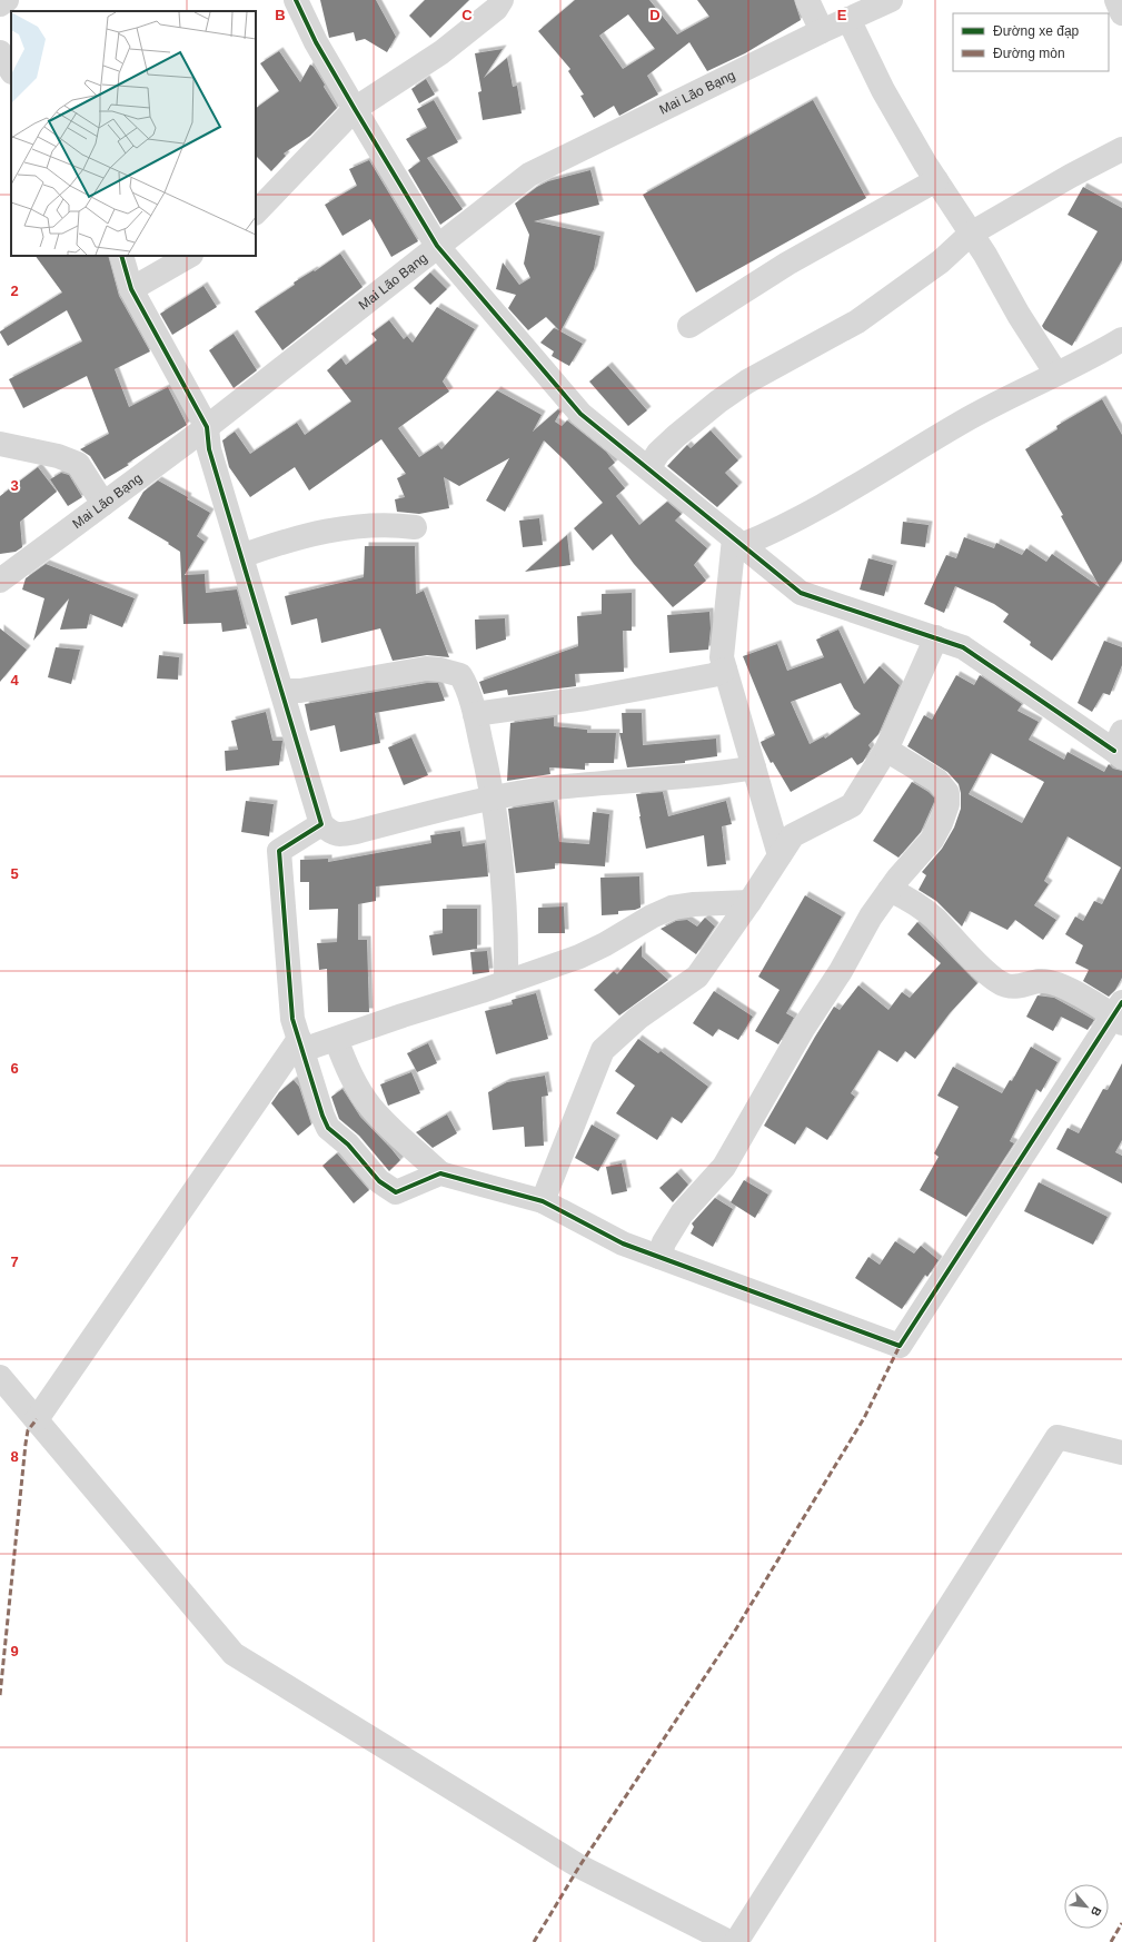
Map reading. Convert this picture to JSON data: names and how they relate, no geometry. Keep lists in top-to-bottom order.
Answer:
{
  "streets": {
    "street": ["Mai Lão Bạng"]
  },
  "legend": ["Đường xe đạp", "Đường mòn"],
  "north": "bottom right",
  "grid": {
    "columns": [
      "B",
      "C",
      "D",
      "E"
    ],
    "rows": [
      "2",
      "3",
      "4",
      "5",
      "6",
      "7",
      "8",
      "9"
    ]
  }
}
